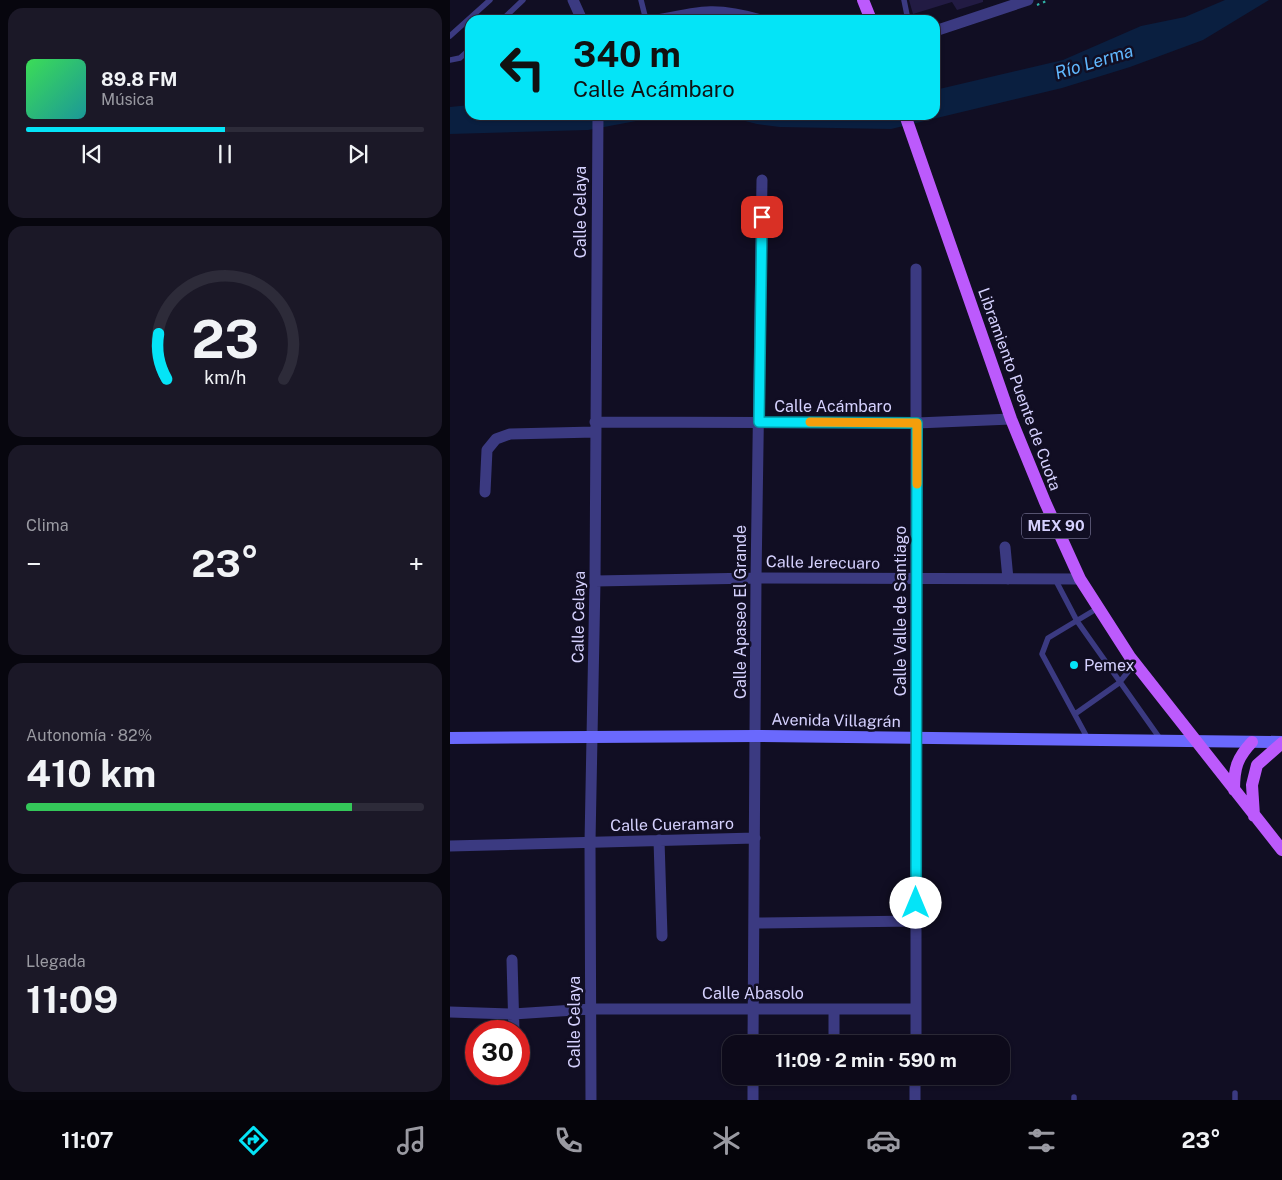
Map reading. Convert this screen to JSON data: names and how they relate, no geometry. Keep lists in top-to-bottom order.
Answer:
{
  "streets": {
    "main road": ["Libramiento Puente de Cuota", "MEX 90"],
    "street": [
      "Calle Celaya",
      "Calle Acámbaro",
      "Calle Jerecuaro",
      "Calle Valle de Santiago",
      "Calle Apaseo El Grande",
      "Avenida Villagrán",
      "Calle Cueramaro",
      "Calle Abasolo"
    ]
  },
  "crossings": [
    ["Calle Celaya", "Calle Acámbaro"],
    ["Calle Celaya", "Calle Jerecuaro"],
    ["Calle Celaya", "Avenida Villagrán"],
    ["Calle Celaya", "Calle Cueramaro"],
    ["Calle Celaya", "Calle Abasolo"],
    ["Libramiento Puente de Cuota", "Calle Acámbaro"],
    ["Libramiento Puente de Cuota", "Calle Jerecuaro"],
    ["Libramiento Puente de Cuota", "Avenida Villagrán"],
    ["Calle Acámbaro", "Calle Valle de Santiago"],
    ["Calle Acámbaro", "Calle Apaseo El Grande"],
    ["Calle Jerecuaro", "Calle Valle de Santiago"],
    ["Calle Jerecuaro", "Calle Apaseo El Grande"],
    ["Calle Valle de Santiago", "Avenida Villagrán"],
    ["Calle Valle de Santiago", "Calle Abasolo"],
    ["Calle Apaseo El Grande", "Avenida Villagrán"],
    ["Calle Apaseo El Grande", "Calle Cueramaro"],
    ["Calle Apaseo El Grande", "Calle Abasolo"]
  ],
  "water": ["Río Lerma"],
  "places": ["Pemex"],
  "page": {
    "turn": ["340 m", "Calle Acámbaro"],
    "song": ["89.8 FM", "Música"],
    "tile": [
      "Clima",
      ["Autonomía · 82%", "410 km"],
      ["Llegada", "11:09"]
    ],
    "heat": ["−", "23°", "+"],
    "limit": "30",
    "trip": "11:09 · 2 min · 590 m",
    "tabs": ["11:07", "23°"],
    "gauge": ["23", "km/h"]
  }
}
